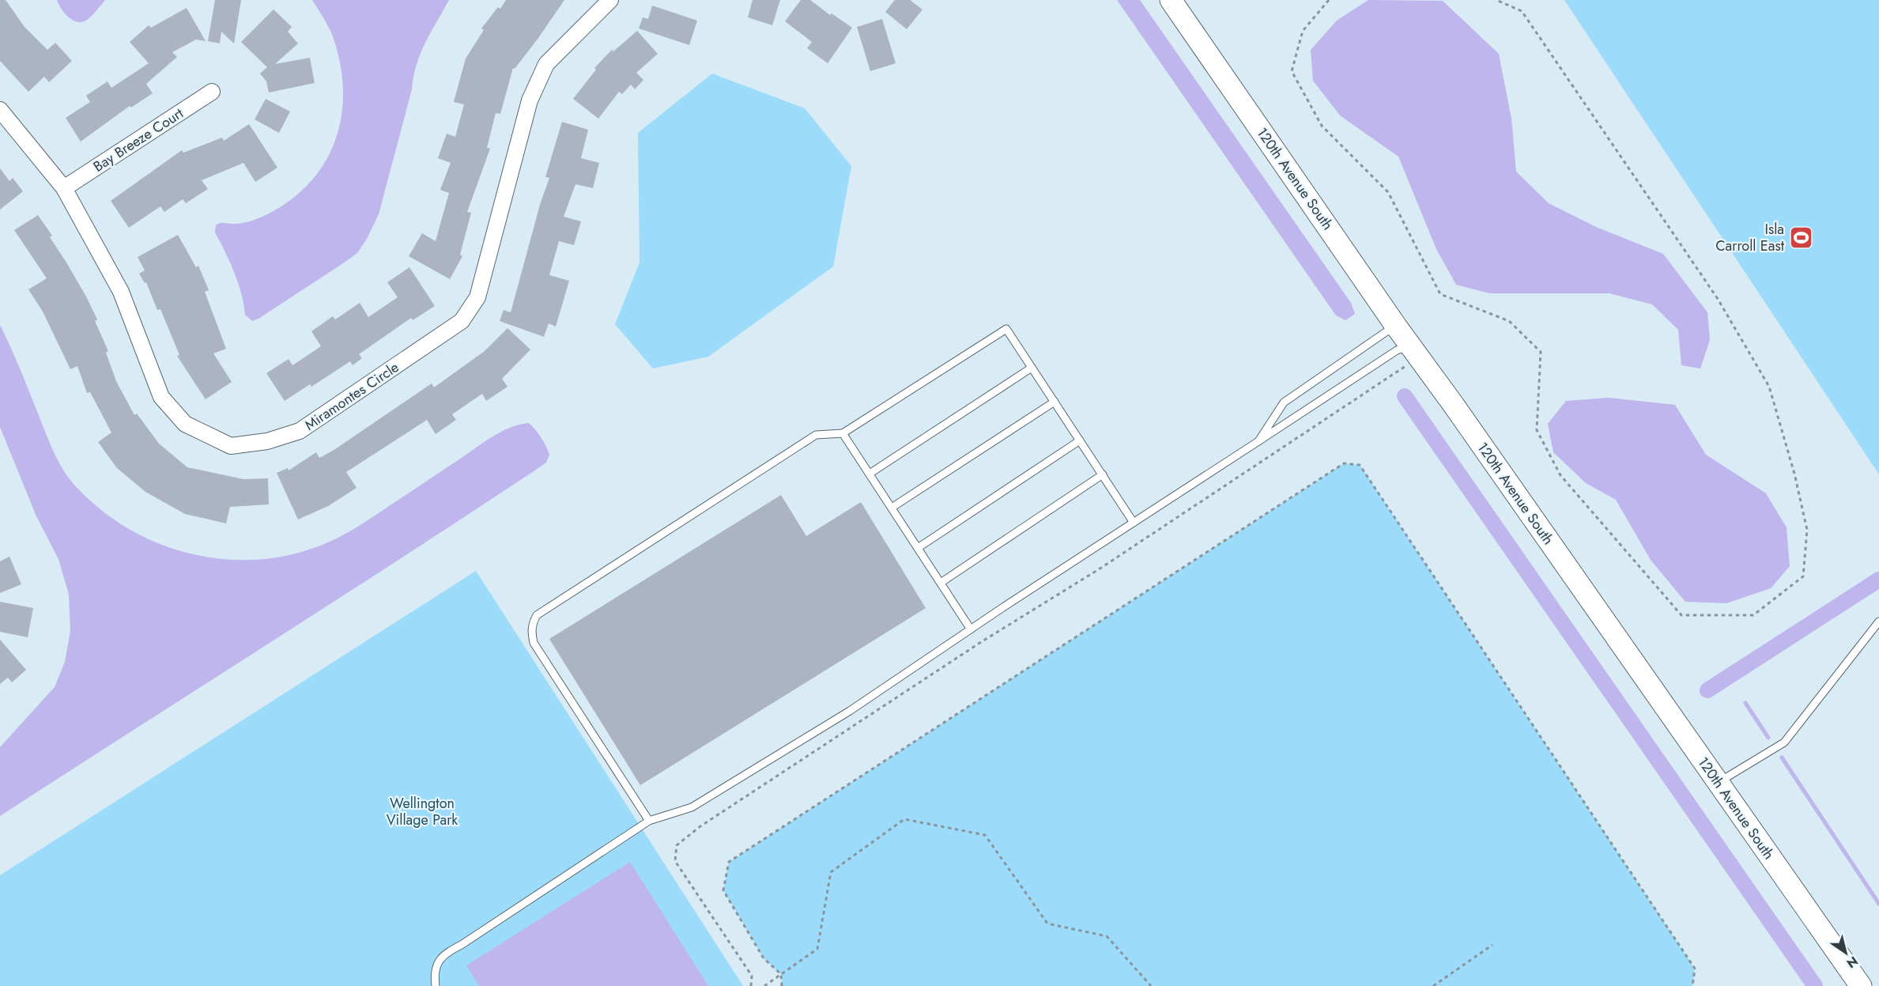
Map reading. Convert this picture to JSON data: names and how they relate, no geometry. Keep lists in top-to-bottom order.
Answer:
{
  "streets": {
    "street": ["Bay Breeze Court", "120th Avenue South", "Miramontes Circle"]
  },
  "crossings": [
    ["Bay Breeze Court", "Miramontes Circle"]
  ],
  "parks": ["Wellington Village Park"],
  "places": {
    "sports": ["Isla Carroll East"]
  },
  "north": "bottom right"
}
